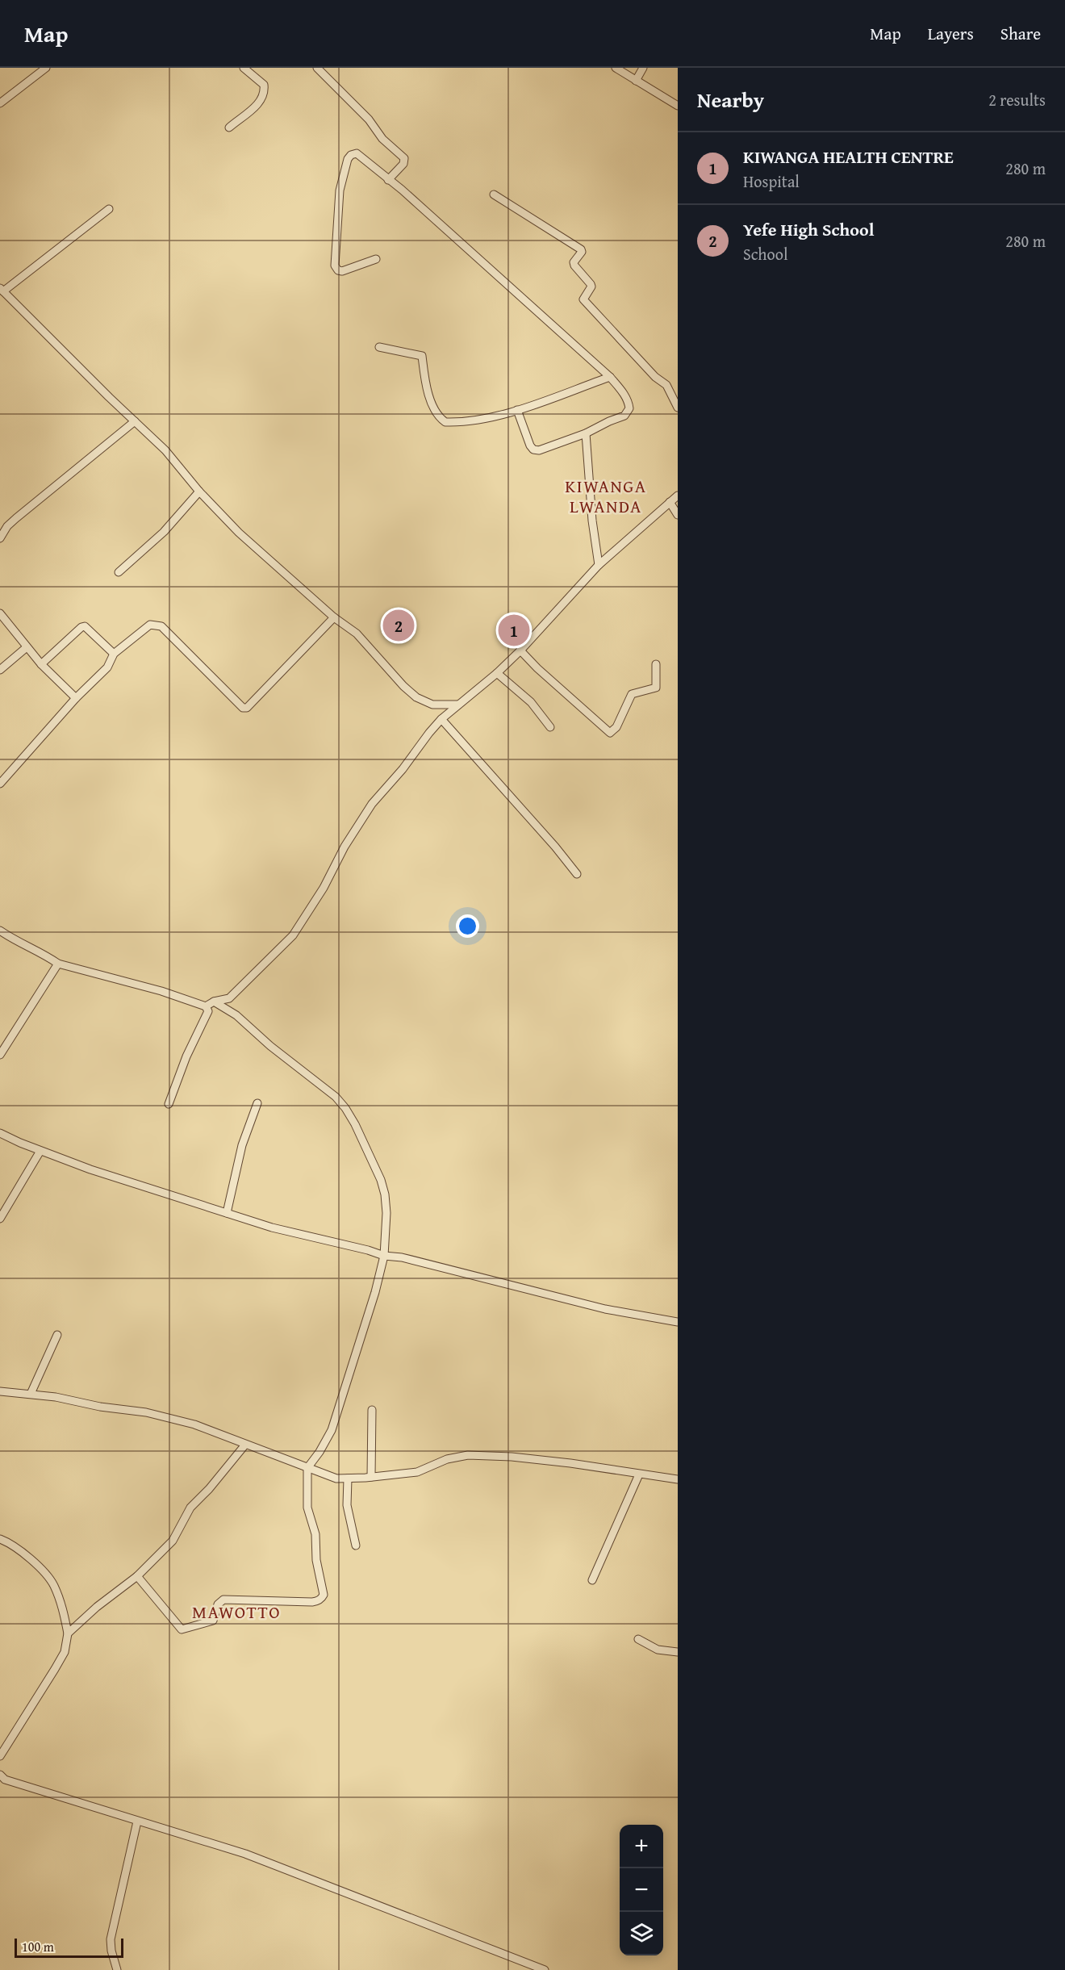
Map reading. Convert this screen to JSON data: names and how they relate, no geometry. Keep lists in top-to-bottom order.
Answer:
{
  "districts": ["KIWANGA LWANDA", "MAWOTTO"],
  "scale_bar": "100 m",
  "page": {
    "header": "Map",
    "nav": ["Map", "Layers", "Share"],
    "heading": ["Nearby", "2 results"],
    "list": [
      {
        "mark": "1",
        "name": "KIWANGA HEALTH CENTRE",
        "note": "Hospital",
        "value": "280 m"
      },
      {
        "mark": "2",
        "name": "Yefe High School",
        "note": "School",
        "value": "280 m"
      }
    ],
    "pins": ["2", "1"],
    "map_buttons": ["+", "−"],
    "scale": "100 m"
  }
}
